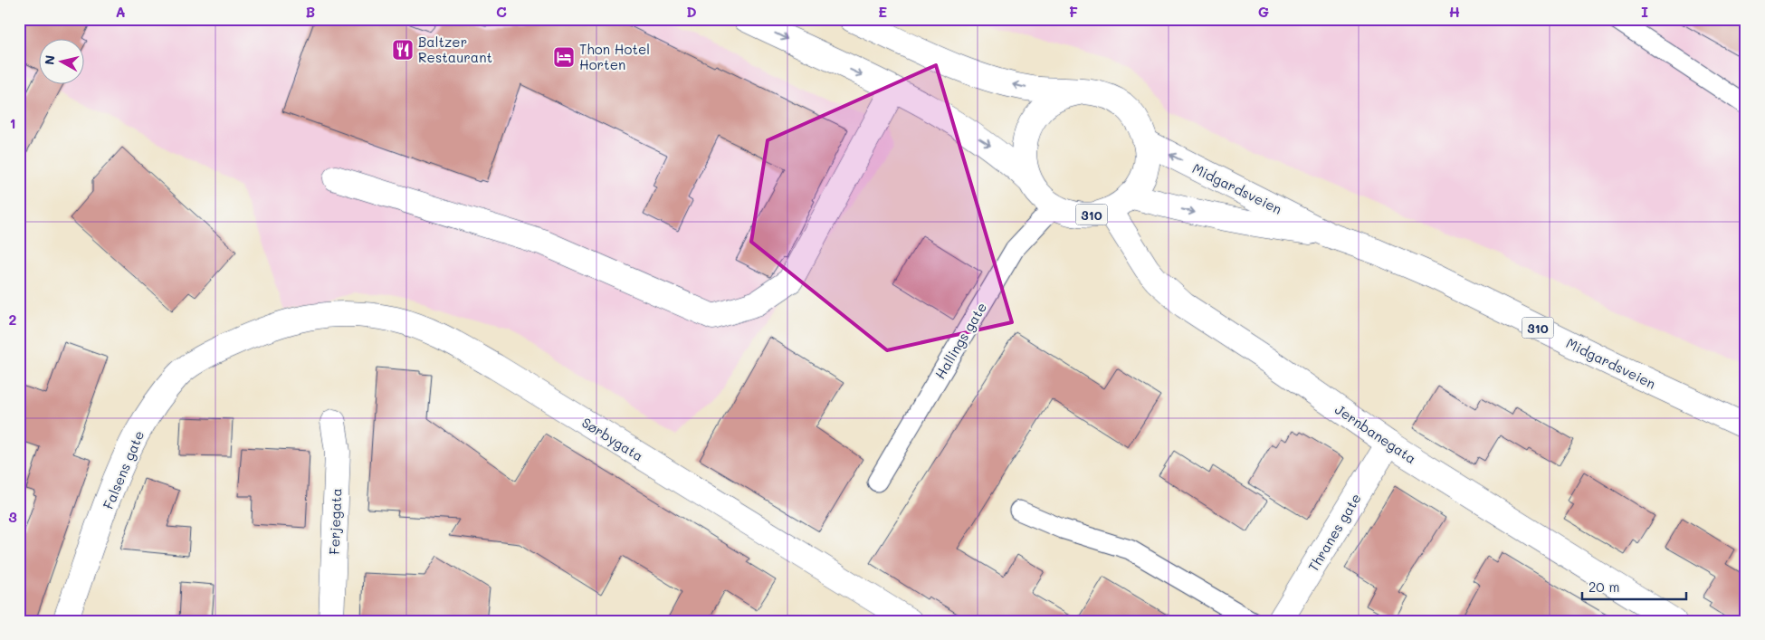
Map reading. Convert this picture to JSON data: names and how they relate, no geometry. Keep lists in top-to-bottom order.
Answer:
{
  "streets": {
    "main road": [
      "Midgardsveien",
      "310",
      "Jernbanegata",
      "Sørbygata",
      "Falsens gate",
      "Ferjegata",
      "Thranes gate"
    ],
    "lane": ["Hallings gate"]
  },
  "crossings": [
    ["Midgardsveien", "310"],
    ["Midgardsveien", "Hallings gate"],
    ["Midgardsveien", "Jernbanegata"],
    ["310", "Hallings gate"],
    ["310", "Jernbanegata"],
    ["Hallings gate", "Jernbanegata"],
    ["Jernbanegata", "Thranes gate"],
    ["Sørbygata", "Falsens gate"]
  ],
  "places": {
    "restaurant": ["Baltzer Restaurant"],
    "hotel": ["Thon Hotel Horten"]
  },
  "scale_bar": "20 m",
  "north": "left",
  "grid": {
    "columns": [
      "A",
      "B",
      "C",
      "D",
      "E",
      "F",
      "G",
      "H",
      "I"
    ],
    "rows": ["1", "2", "3"]
  }
}
